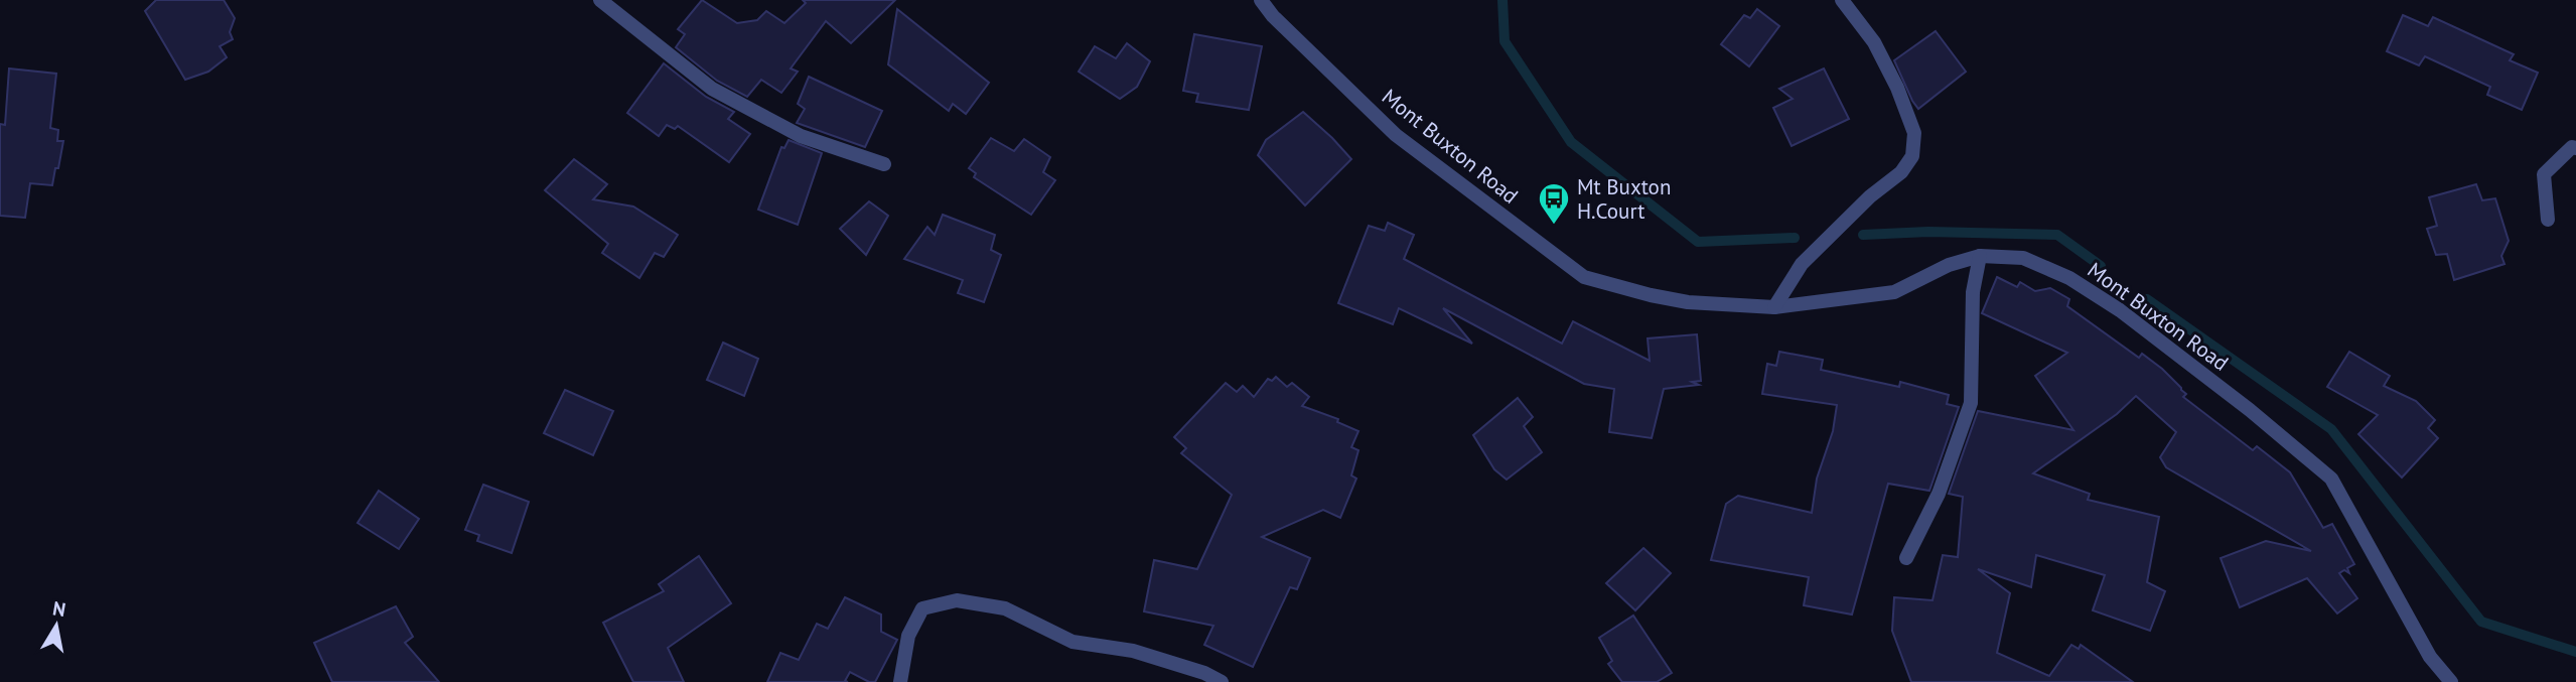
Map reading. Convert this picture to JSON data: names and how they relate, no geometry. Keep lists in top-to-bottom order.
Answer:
{
  "streets": {
    "street": ["Mont Buxton Road"]
  },
  "places": {
    "bus stop": ["Mt Buxton H.Court"]
  },
  "north": "top"
}
